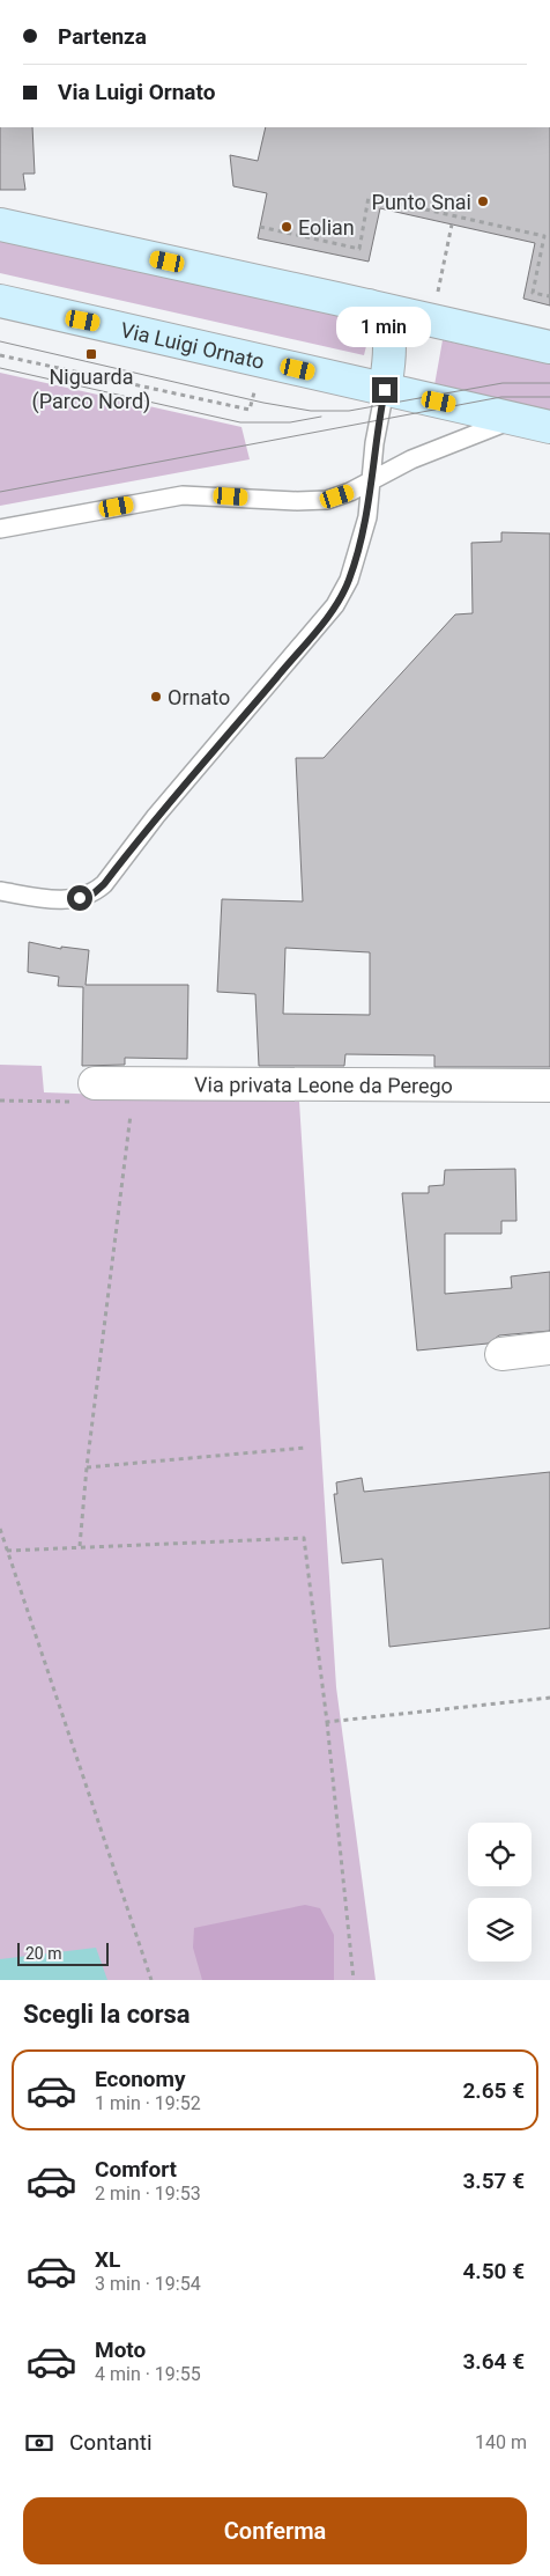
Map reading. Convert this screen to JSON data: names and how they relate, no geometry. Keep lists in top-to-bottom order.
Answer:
{
  "streets": {
    "main road": ["Via Luigi Ornato"],
    "street": ["Via privata Leone da Perego"]
  },
  "places": {
    "other": ["Punto Snai", "Eolian", "Ornato"],
    "transit": ["Niguarda (Parco Nord)"]
  },
  "scale_bar": "20 m",
  "page": {
    "banner": ["Partenza", "Via Luigi Ornato"],
    "bubble": "1 min",
    "scale": "20 m",
    "heading": "Scegli la corsa",
    "list": [
      {
        "name": "Economy",
        "note": "1 min · 19:52",
        "value": "2.65 €"
      },
      {
        "name": "Comfort",
        "note": "2 min · 19:53",
        "value": "3.57 €"
      },
      {
        "name": "XL",
        "note": "3 min · 19:54",
        "value": "4.50 €"
      },
      {
        "name": "Moto",
        "note": "4 min · 19:55",
        "value": "3.64 €"
      }
    ],
    "pay": ["Contanti", "140 m"],
    "buttons": "Conferma"
  }
}
